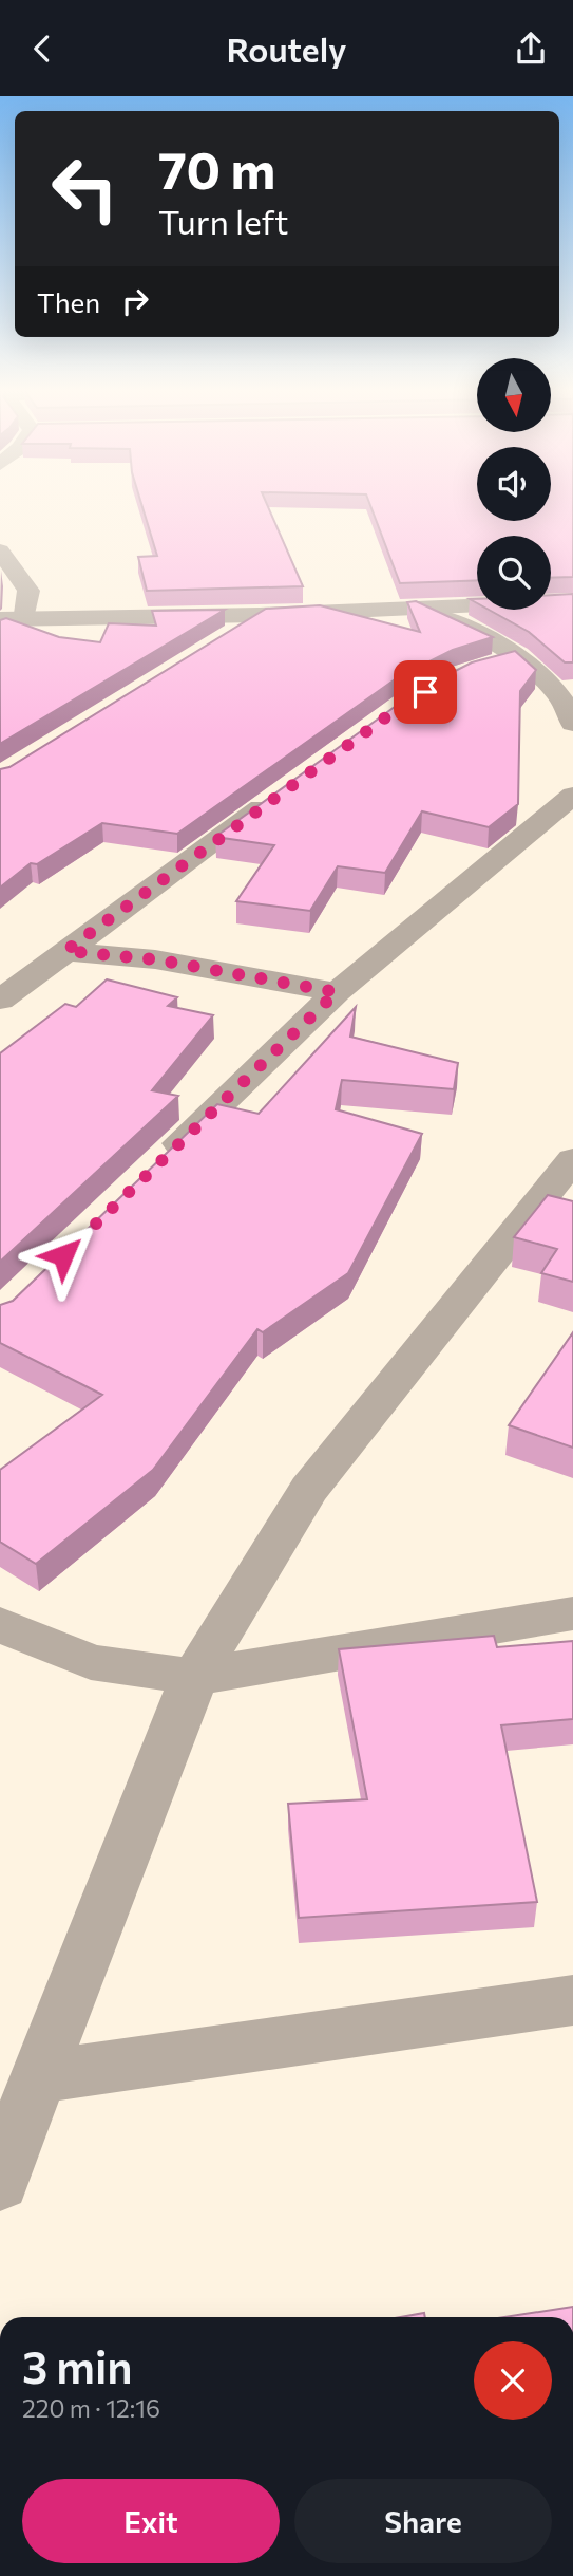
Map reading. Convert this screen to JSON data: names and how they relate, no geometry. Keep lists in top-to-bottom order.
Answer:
{
  "north": "bottom",
  "page": {
    "header": "Routely",
    "turn": ["70 m", "Turn left"],
    "then": "Then",
    "heading": ["3 min", "220 m · 12:16"],
    "buttons": ["Exit", "Share"]
  }
}
